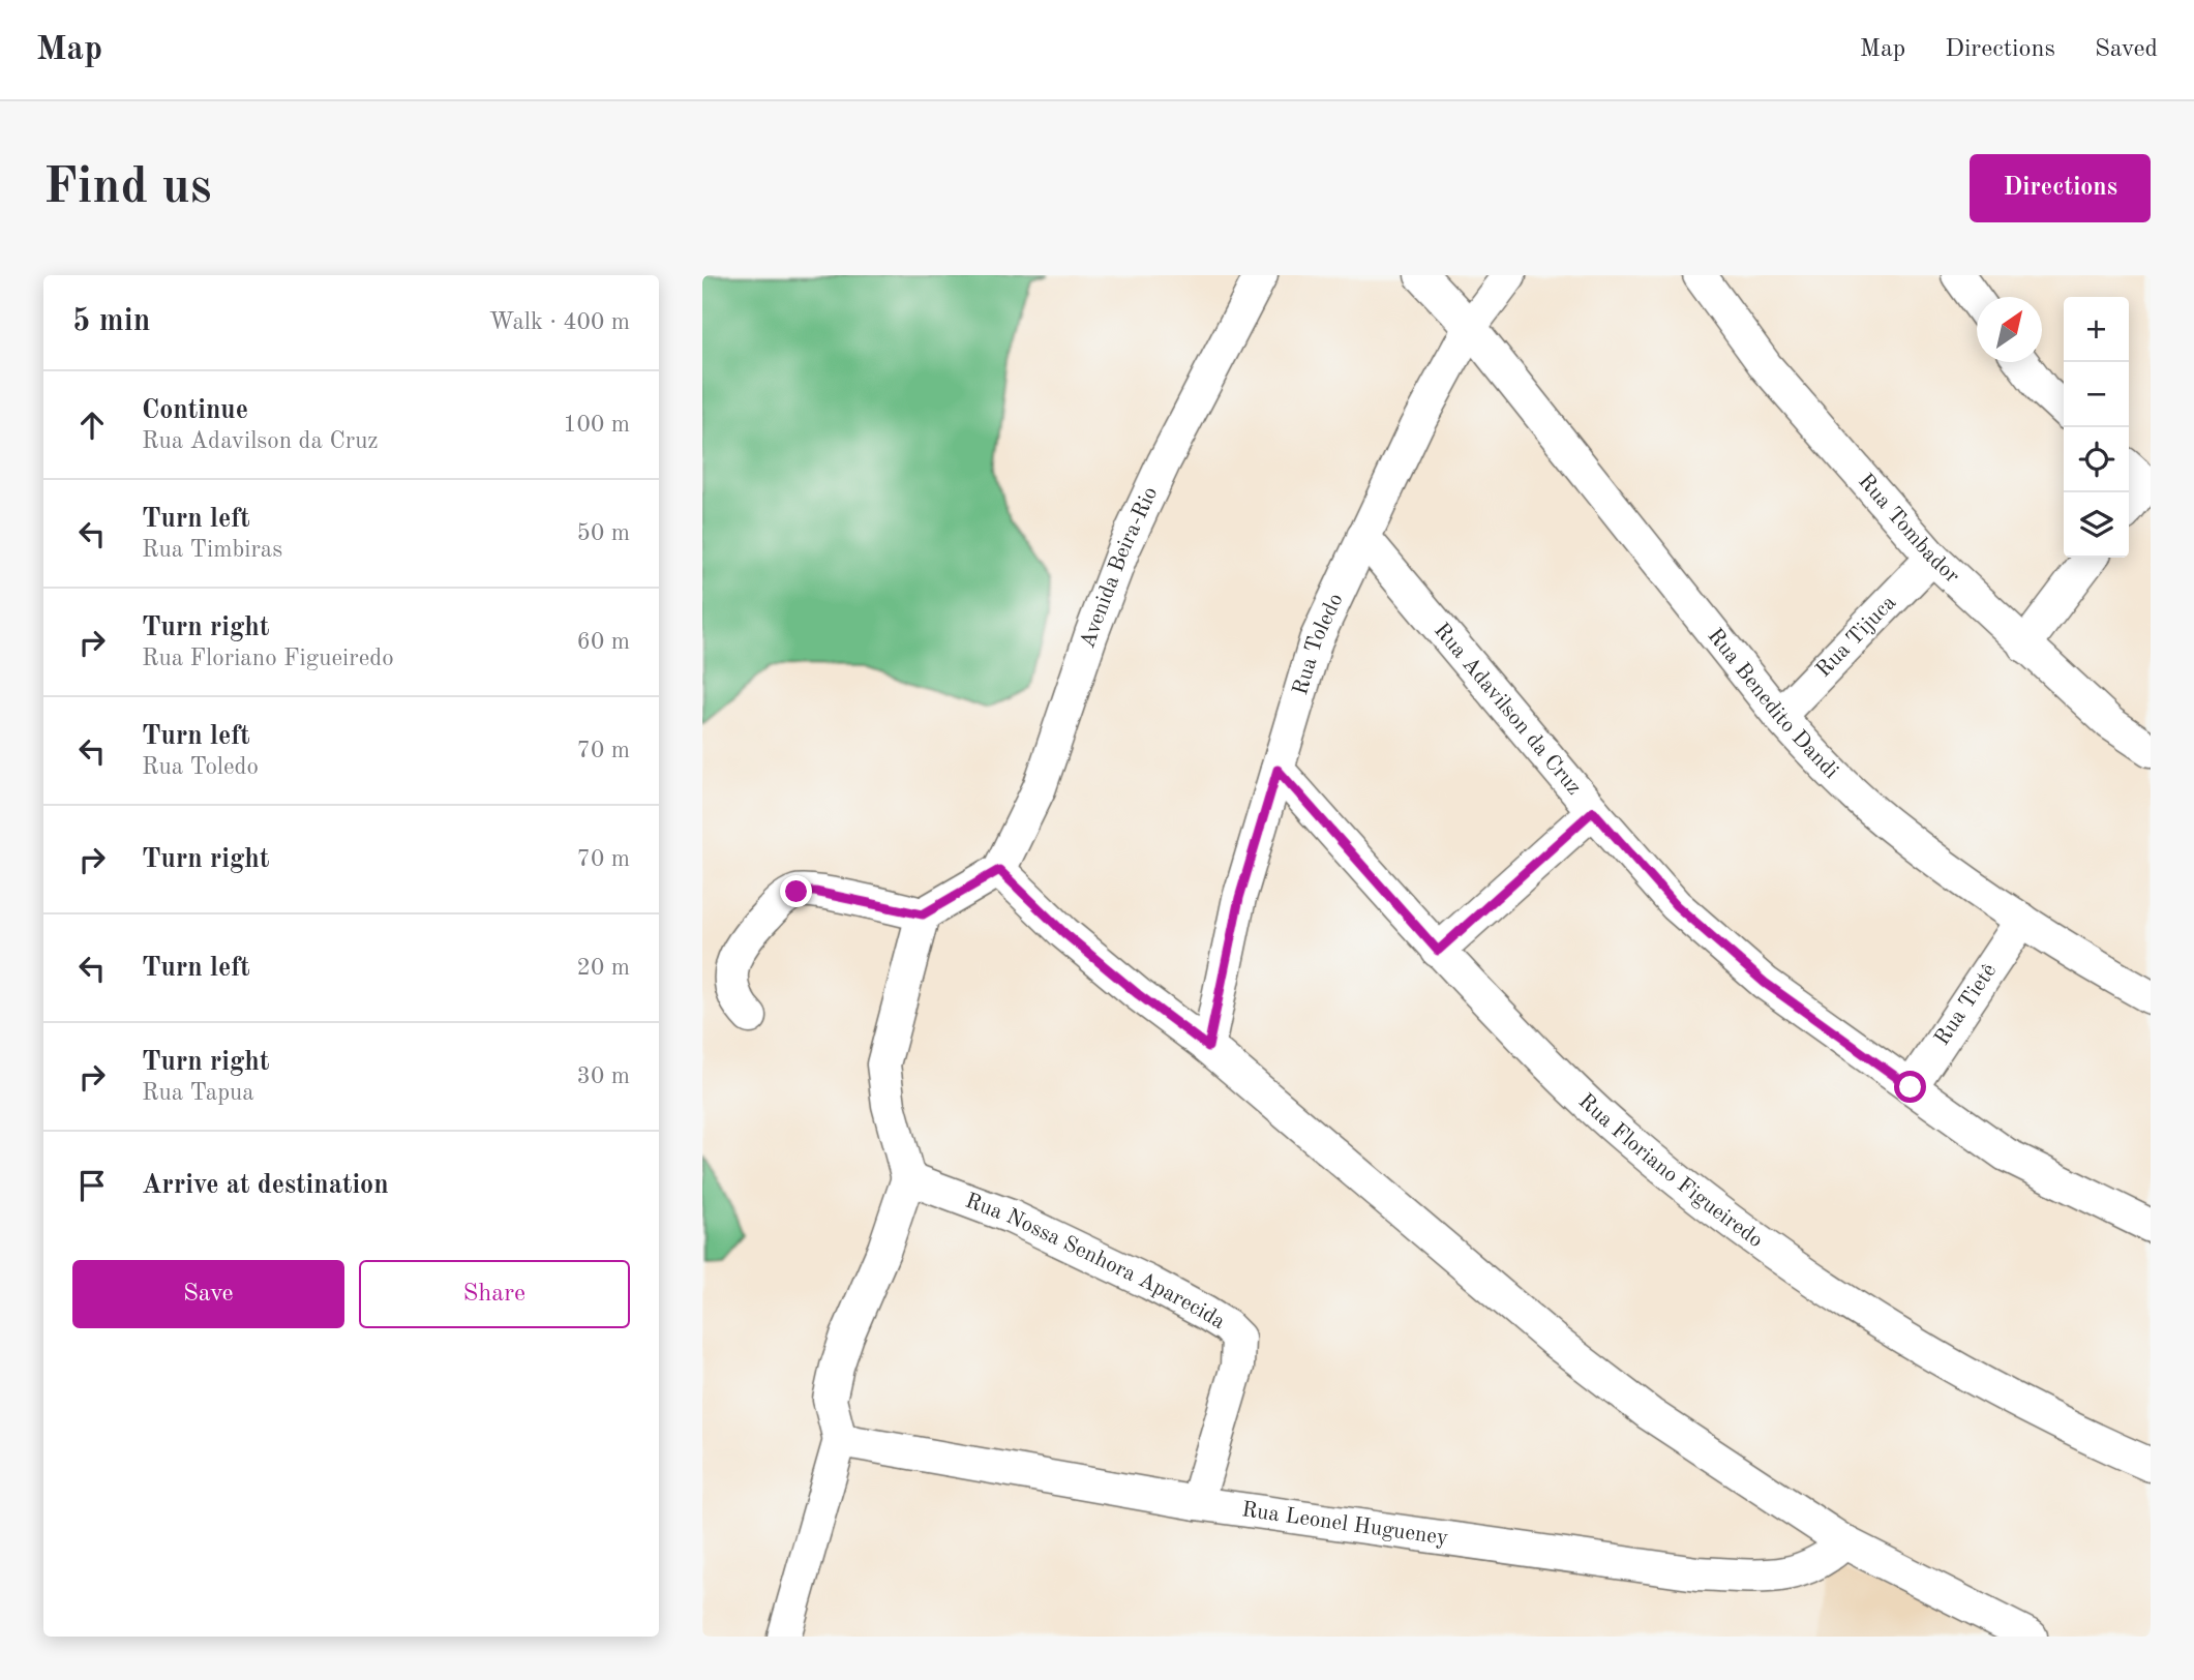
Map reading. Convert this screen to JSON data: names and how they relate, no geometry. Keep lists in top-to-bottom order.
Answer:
{
  "streets": {
    "street": [
      "Rua Tombador",
      "Avenida Beira-Rio",
      "Rua Tijuca",
      "Rua Toledo",
      "Rua Benedito Dandi",
      "Rua Adavilson da Cruz",
      "Rua Tietê",
      "Rua Floriano Figueiredo",
      "Rua Nossa Senhora Aparecida",
      "Rua Leonel Hugueney"
    ]
  },
  "crossings": [
    ["Rua Tombador", "Rua Tijuca"],
    ["Rua Tijuca", "Rua Benedito Dandi"],
    ["Rua Toledo", "Rua Benedito Dandi"],
    ["Rua Toledo", "Rua Adavilson da Cruz"],
    ["Rua Toledo", "Rua Floriano Figueiredo"],
    ["Rua Benedito Dandi", "Rua Tietê"],
    ["Rua Adavilson da Cruz", "Rua Tietê"],
    ["Rua Nossa Senhora Aparecida", "Rua Leonel Hugueney"]
  ],
  "north": "top right",
  "page": {
    "header": "Map",
    "nav": ["Map", "Directions", "Saved"],
    "buttons": [
      "Directions",
      ["Save", "Share"]
    ],
    "title": "Find us",
    "heading": ["5 min", "Walk · 400 m"],
    "map_buttons": ["+", "−"],
    "list": [
      ["Continue", "Rua Adavilson da Cruz", "100 m"],
      ["Turn left", "Rua Timbiras", "50 m"],
      ["Turn right", "Rua Floriano Figueiredo", "60 m"],
      ["Turn left", "Rua Toledo", "70 m"],
      ["Turn right", "70 m"],
      ["Turn left", "20 m"],
      ["Turn right", "Rua Tapua", "30 m"],
      "Arrive at destination"
    ]
  }
}
